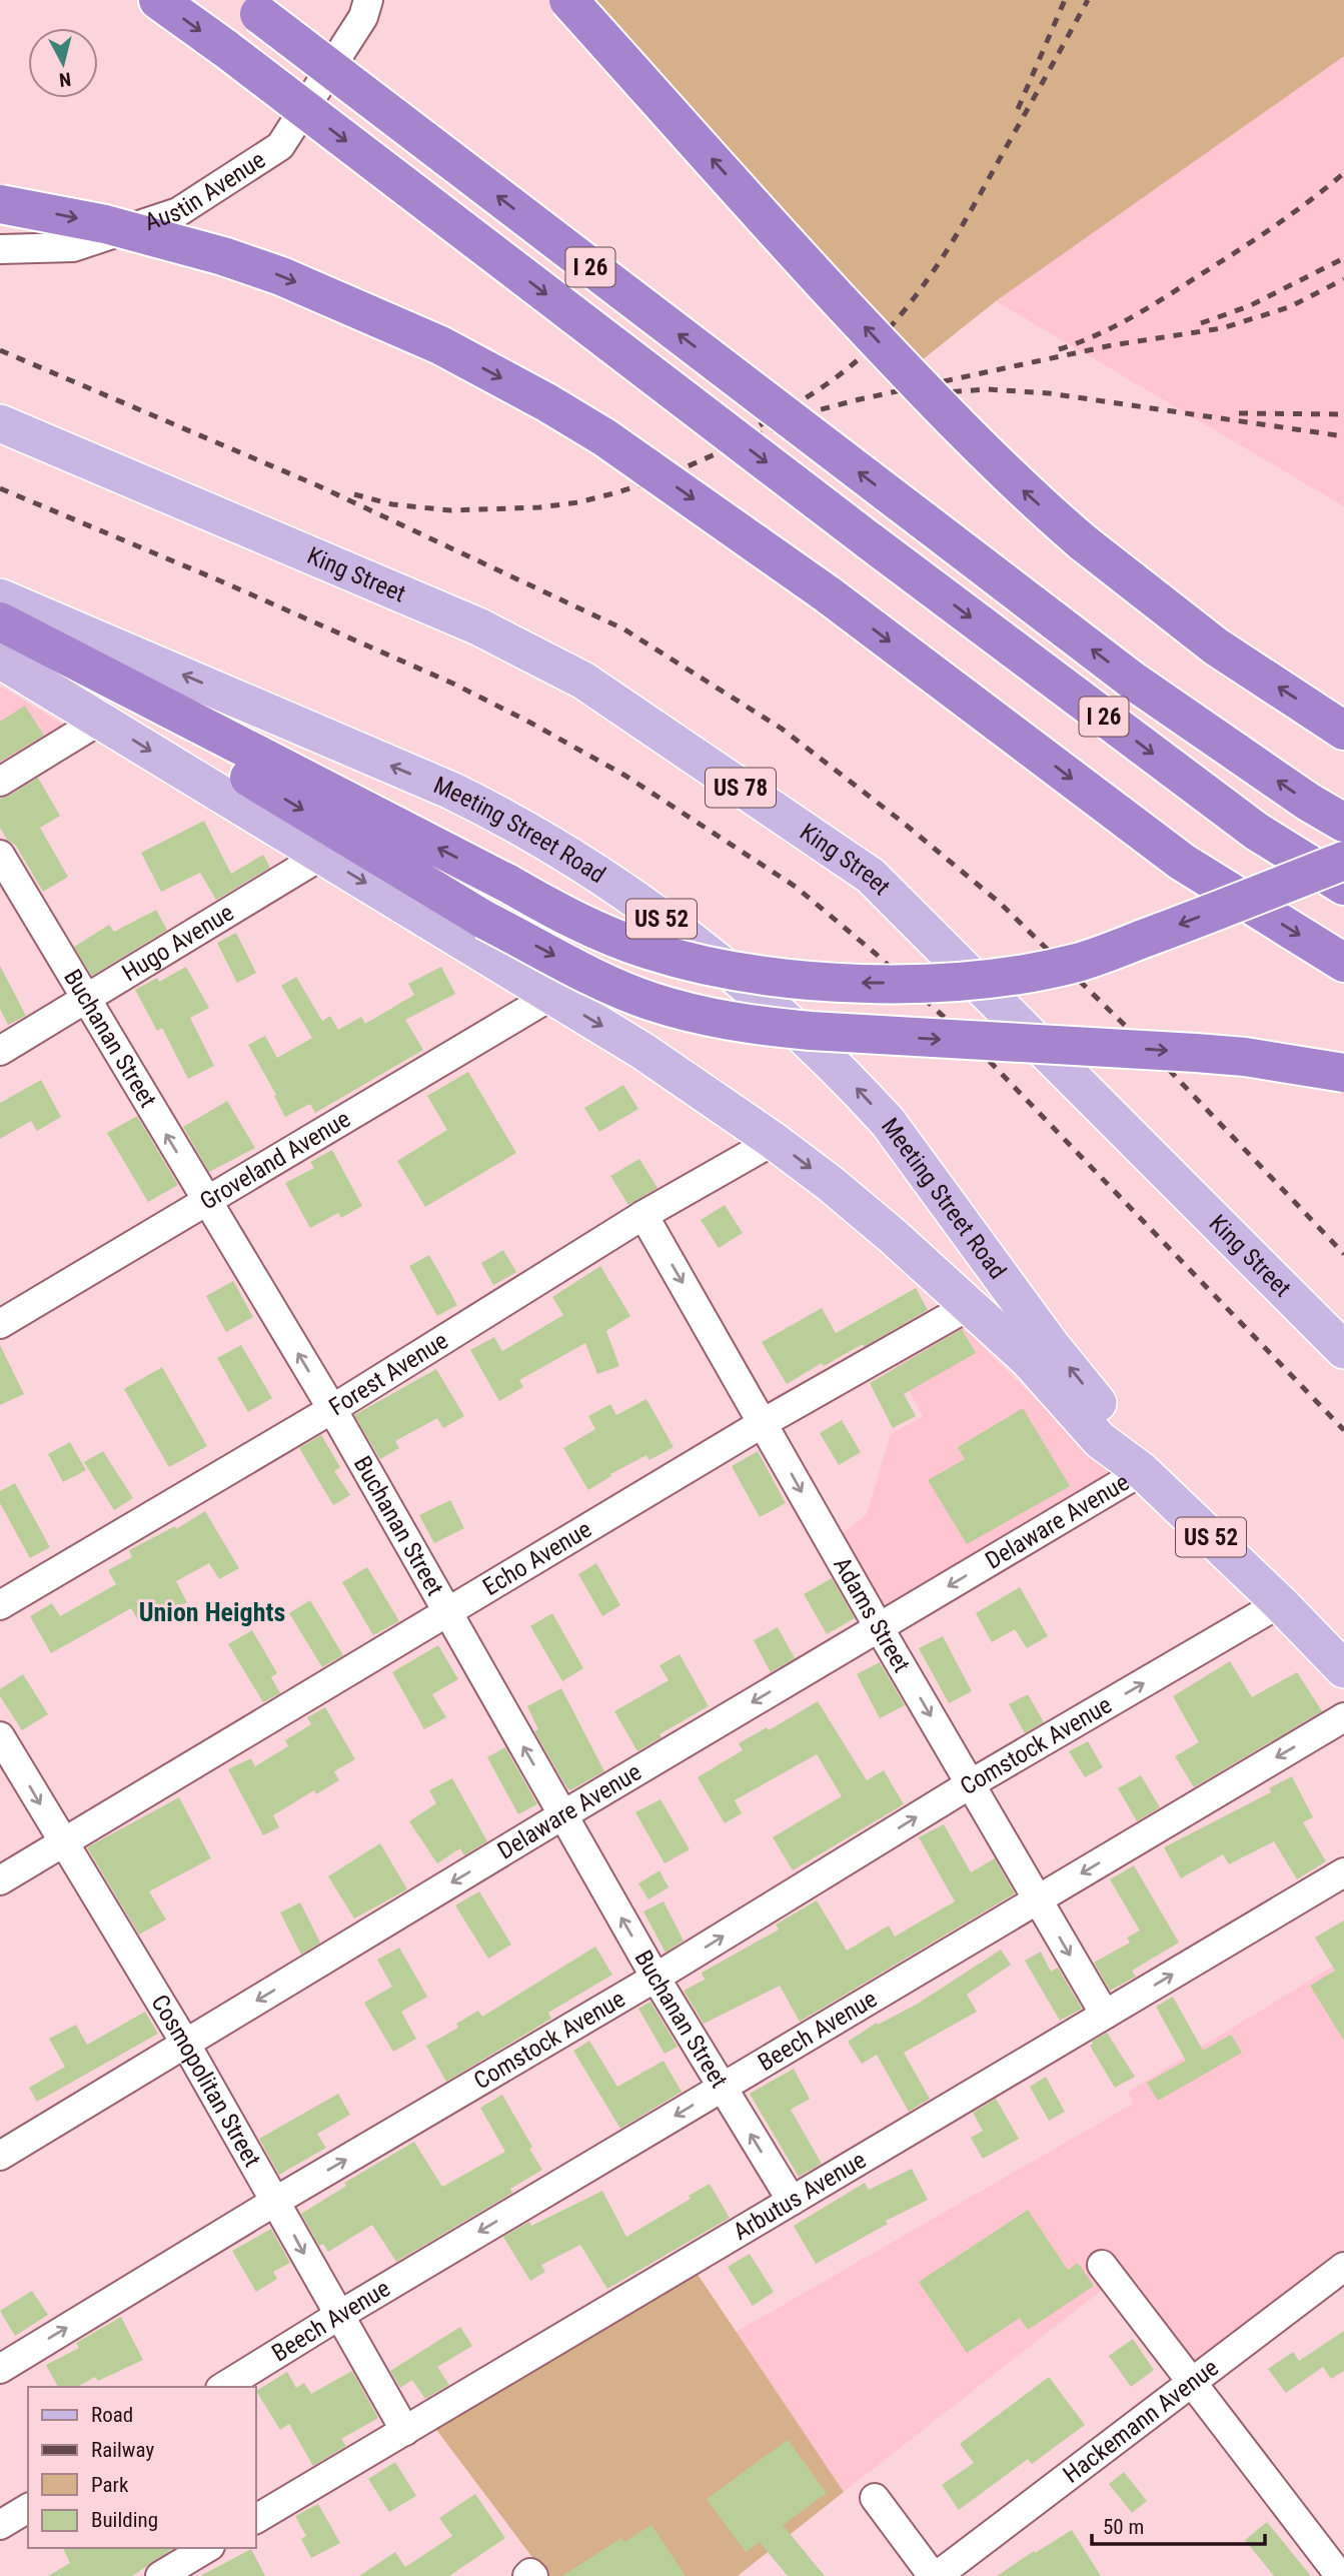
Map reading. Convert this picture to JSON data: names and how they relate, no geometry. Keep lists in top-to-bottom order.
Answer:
{
  "streets": {
    "highway": ["I 26"],
    "main road": [
      "King Street",
      "US 78",
      "Meeting Street Road",
      "US 52"
    ],
    "street": [
      "Austin Avenue",
      "Hugo Avenue",
      "Buchanan Street",
      "Groveland Avenue",
      "Forest Avenue",
      "Delaware Avenue",
      "Echo Avenue",
      "Adams Street",
      "Comstock Avenue",
      "Beech Avenue",
      "Cosmopolitan Street",
      "Arbutus Avenue",
      "Hackemann Avenue"
    ]
  },
  "crossings": [
    ["Meeting Street Road", "Hugo Avenue"],
    ["Meeting Street Road", "Groveland Avenue"],
    ["Meeting Street Road", "Forest Avenue"],
    ["Meeting Street Road", "Delaware Avenue"],
    ["Meeting Street Road", "Echo Avenue"],
    ["Meeting Street Road", "Comstock Avenue"],
    ["Hugo Avenue", "Buchanan Street"],
    ["Buchanan Street", "Groveland Avenue"],
    ["Buchanan Street", "Forest Avenue"],
    ["Buchanan Street", "Delaware Avenue"],
    ["Buchanan Street", "Echo Avenue"],
    ["Buchanan Street", "Comstock Avenue"],
    ["Buchanan Street", "Beech Avenue"],
    ["Buchanan Street", "Arbutus Avenue"],
    ["Forest Avenue", "Adams Street"],
    ["Delaware Avenue", "Adams Street"],
    ["Delaware Avenue", "Cosmopolitan Street"],
    ["Echo Avenue", "Adams Street"],
    ["Echo Avenue", "Cosmopolitan Street"],
    ["Adams Street", "Comstock Avenue"],
    ["Adams Street", "Beech Avenue"],
    ["Adams Street", "Arbutus Avenue"],
    ["Comstock Avenue", "Cosmopolitan Street"],
    ["Beech Avenue", "Cosmopolitan Street"],
    ["Cosmopolitan Street", "Arbutus Avenue"]
  ],
  "one_way": [
    "Buchanan Street",
    "Delaware Avenue",
    "Adams Street",
    "Comstock Avenue",
    "Beech Avenue"
  ],
  "districts": ["Union Heights"],
  "legend": [
    "Road",
    "Railway",
    "Park",
    "Building"
  ],
  "scale_bar": "50 m",
  "north": "bottom"
}
